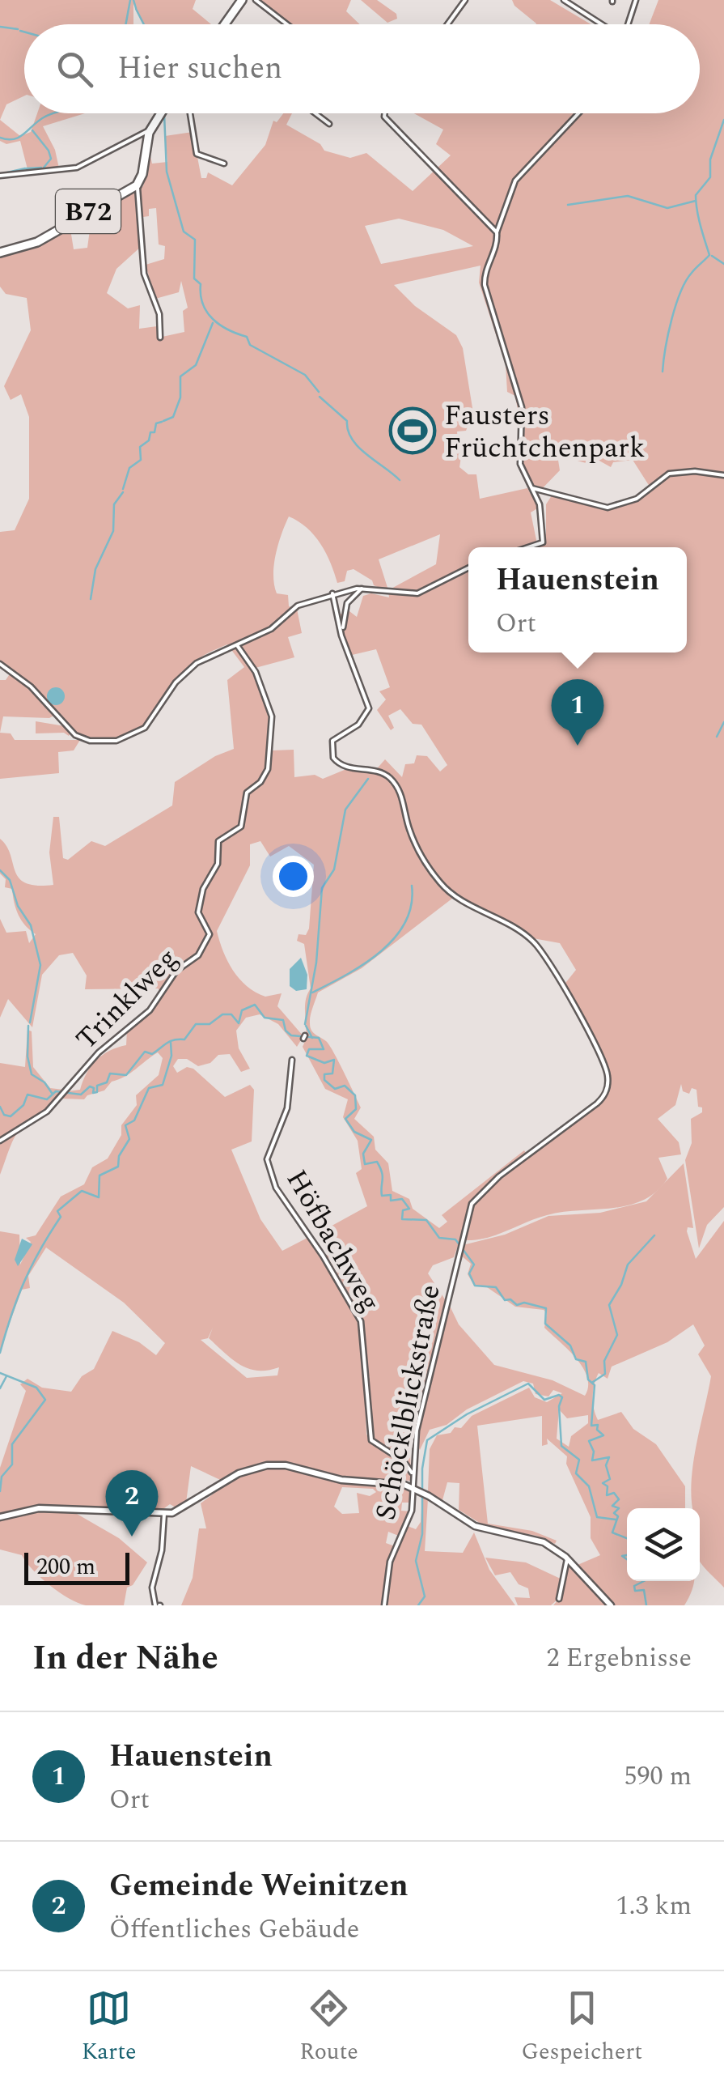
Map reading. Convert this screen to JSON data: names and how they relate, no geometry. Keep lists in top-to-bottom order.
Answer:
{
  "streets": {
    "main road": ["B72"],
    "street": ["Trinklweg", "Höfbachweg", "Schöcklblickstraße"]
  },
  "crossings": [
    ["Höfbachweg", "Schöcklblickstraße"]
  ],
  "places": {
    "sports": ["Fausters Früchtchenpark"]
  },
  "scale_bar": "200 m",
  "page": {
    "search": "Hier suchen",
    "popup": ["Hauenstein", "Ort"],
    "pins": ["1", "2"],
    "scale": "200 m",
    "heading": ["In der Nähe", "2 Ergebnisse"],
    "list": [
      {
        "mark": "1",
        "name": "Hauenstein",
        "note": "Ort",
        "value": "590 m"
      },
      {
        "mark": "2",
        "name": "Gemeinde Weinitzen",
        "note": "Öffentliches Gebäude",
        "value": "1.3 km"
      }
    ],
    "nav": ["Karte", "Route", "Gespeichert"]
  }
}
